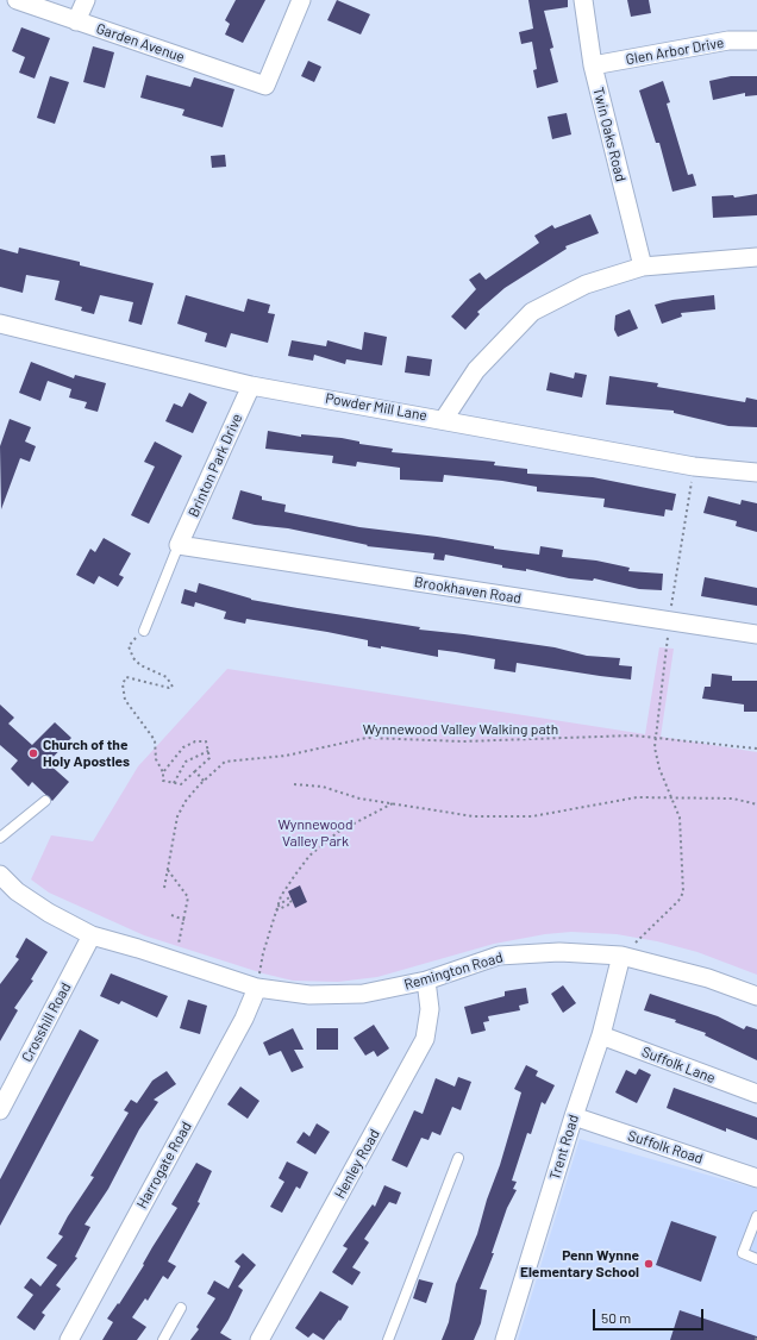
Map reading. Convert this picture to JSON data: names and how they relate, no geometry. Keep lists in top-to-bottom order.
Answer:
{
  "streets": {
    "street": [
      "Garden Avenue",
      "Glen Arbor Drive",
      "Twin Oaks Road",
      "Powder Mill Lane",
      "Brinton Park Drive",
      "Brookhaven Road",
      "Remington Road",
      "Crosshill Road",
      "Suffolk Lane",
      "Trent Road",
      "Suffolk Road",
      "Henley Road",
      "Harrogate Road"
    ],
    "path": ["Wynnewood Valley Walking path"]
  },
  "crossings": [
    ["Glen Arbor Drive", "Twin Oaks Road"],
    ["Powder Mill Lane", "Brinton Park Drive"],
    ["Brinton Park Drive", "Brookhaven Road"],
    ["Remington Road", "Crosshill Road"],
    ["Remington Road", "Trent Road"],
    ["Remington Road", "Henley Road"],
    ["Remington Road", "Harrogate Road"],
    ["Suffolk Lane", "Trent Road"],
    ["Trent Road", "Suffolk Road"]
  ],
  "parks": ["Wynnewood Valley Park"],
  "places": ["Church of the Holy Apostles", "Penn Wynne Elementary School"],
  "scale_bar": "50 m"
}
